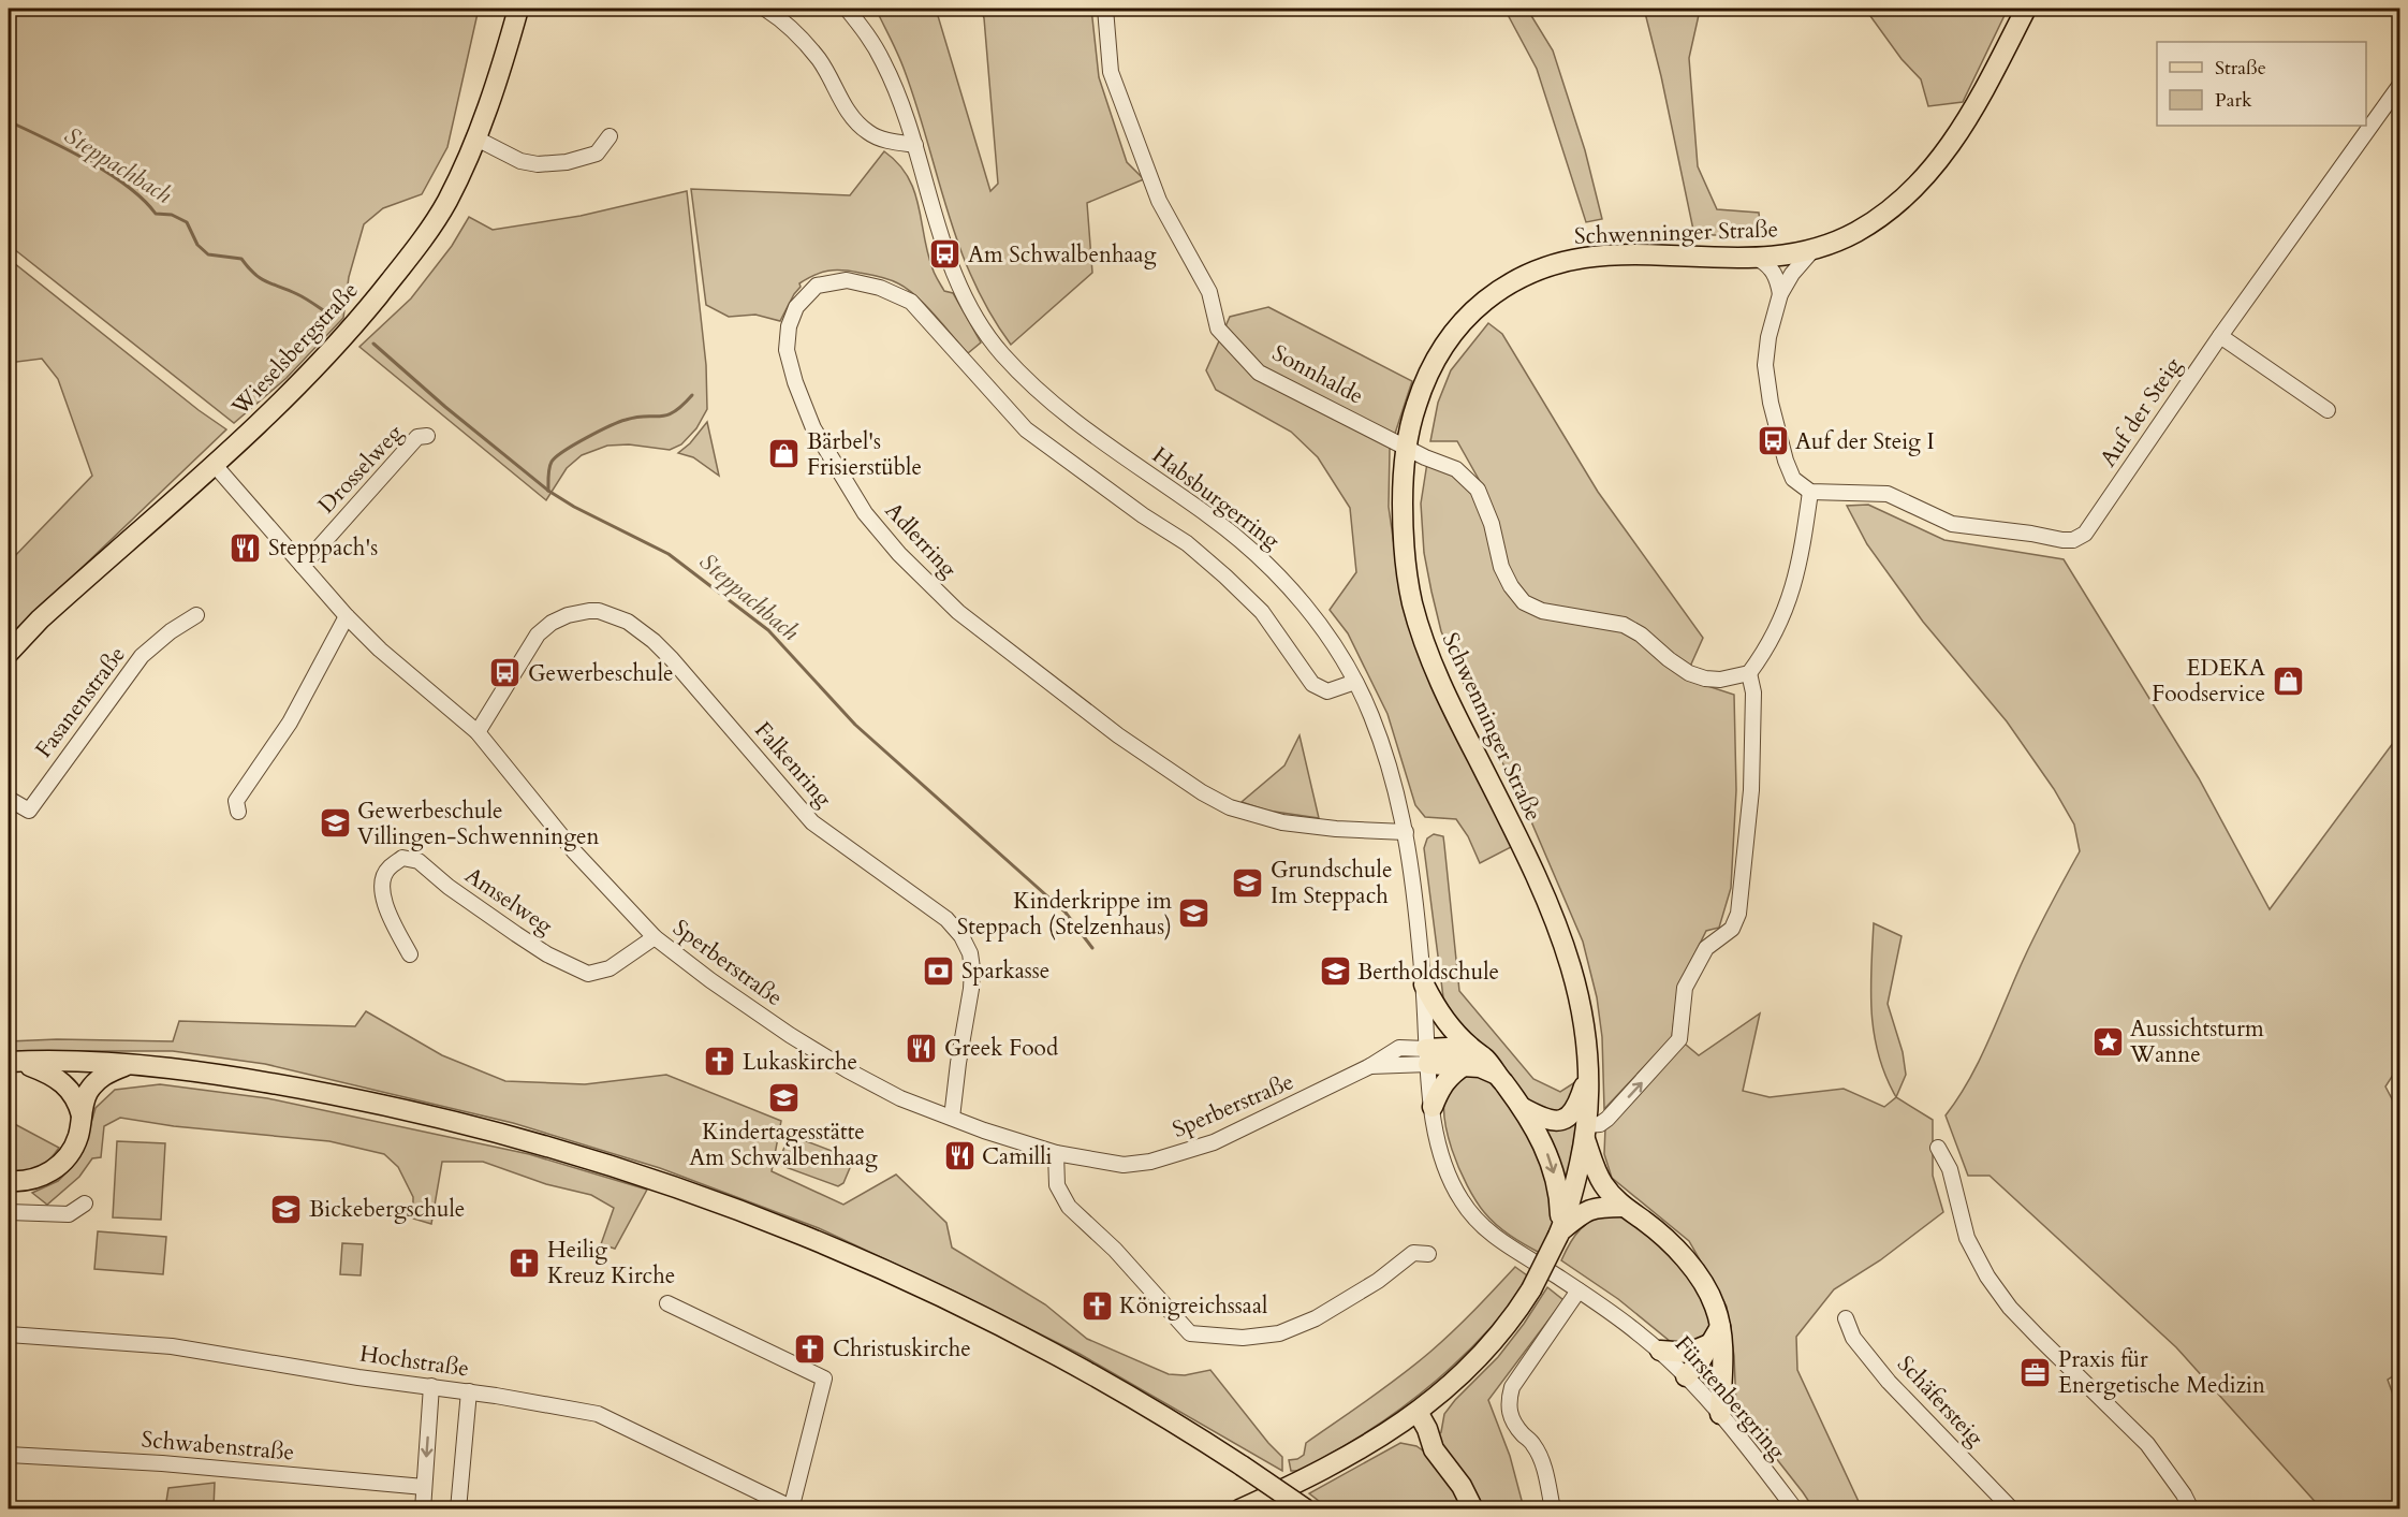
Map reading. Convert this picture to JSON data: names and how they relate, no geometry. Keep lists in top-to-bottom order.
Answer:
{
  "streets": {
    "main road": ["Schwenninger Straße", "Wieselsbergstraße"],
    "street": [
      "Sonnhalde",
      "Auf der Steig",
      "Drosselweg",
      "Habsburgerring",
      "Adlerring",
      "Fasanenstraße",
      "Falkenring",
      "Amselweg",
      "Sperberstraße",
      "Hochstraße",
      "Fürstenbergring",
      "Schäfersteig",
      "Schwabenstraße"
    ]
  },
  "crossings": [
    ["Schwenninger Straße", "Sonnhalde"],
    ["Wieselsbergstraße", "Sperberstraße"],
    ["Drosselweg", "Sperberstraße"],
    ["Habsburgerring", "Adlerring"],
    ["Habsburgerring", "Sperberstraße"],
    ["Habsburgerring", "Fürstenbergring"],
    ["Falkenring", "Sperberstraße"],
    ["Amselweg", "Sperberstraße"]
  ],
  "water": ["Steppachbach"],
  "places": {
    "bus stop": ["Am Schwalbenhaag", "Auf der Steig I", "Gewerbeschule"],
    "shop": ["Bärbel's Frisierstüble", "EDEKA Foodservice"],
    "restaurant": ["Stepppach's", "Greek Food", "Camilli"],
    "school or university": [
      "Gewerbeschule Villingen-Schwenningen",
      "Grundschule Im Steppach",
      "Kinderkrippe im Steppach (Stelzenhaus)",
      "Bertholdschule",
      "Kindertagesstätte Am Schwalbenhaag",
      "Bickebergschule"
    ],
    "bank": ["Sparkasse"],
    "place": ["Aussichtsturm Wanne"],
    "church": [
      "Lukaskirche",
      "Heilig Kreuz Kirche",
      "Königreichssaal",
      "Christuskirche"
    ],
    "office": ["Praxis für Energetische Medizin"]
  },
  "legend": ["Straße", "Park"]
}
